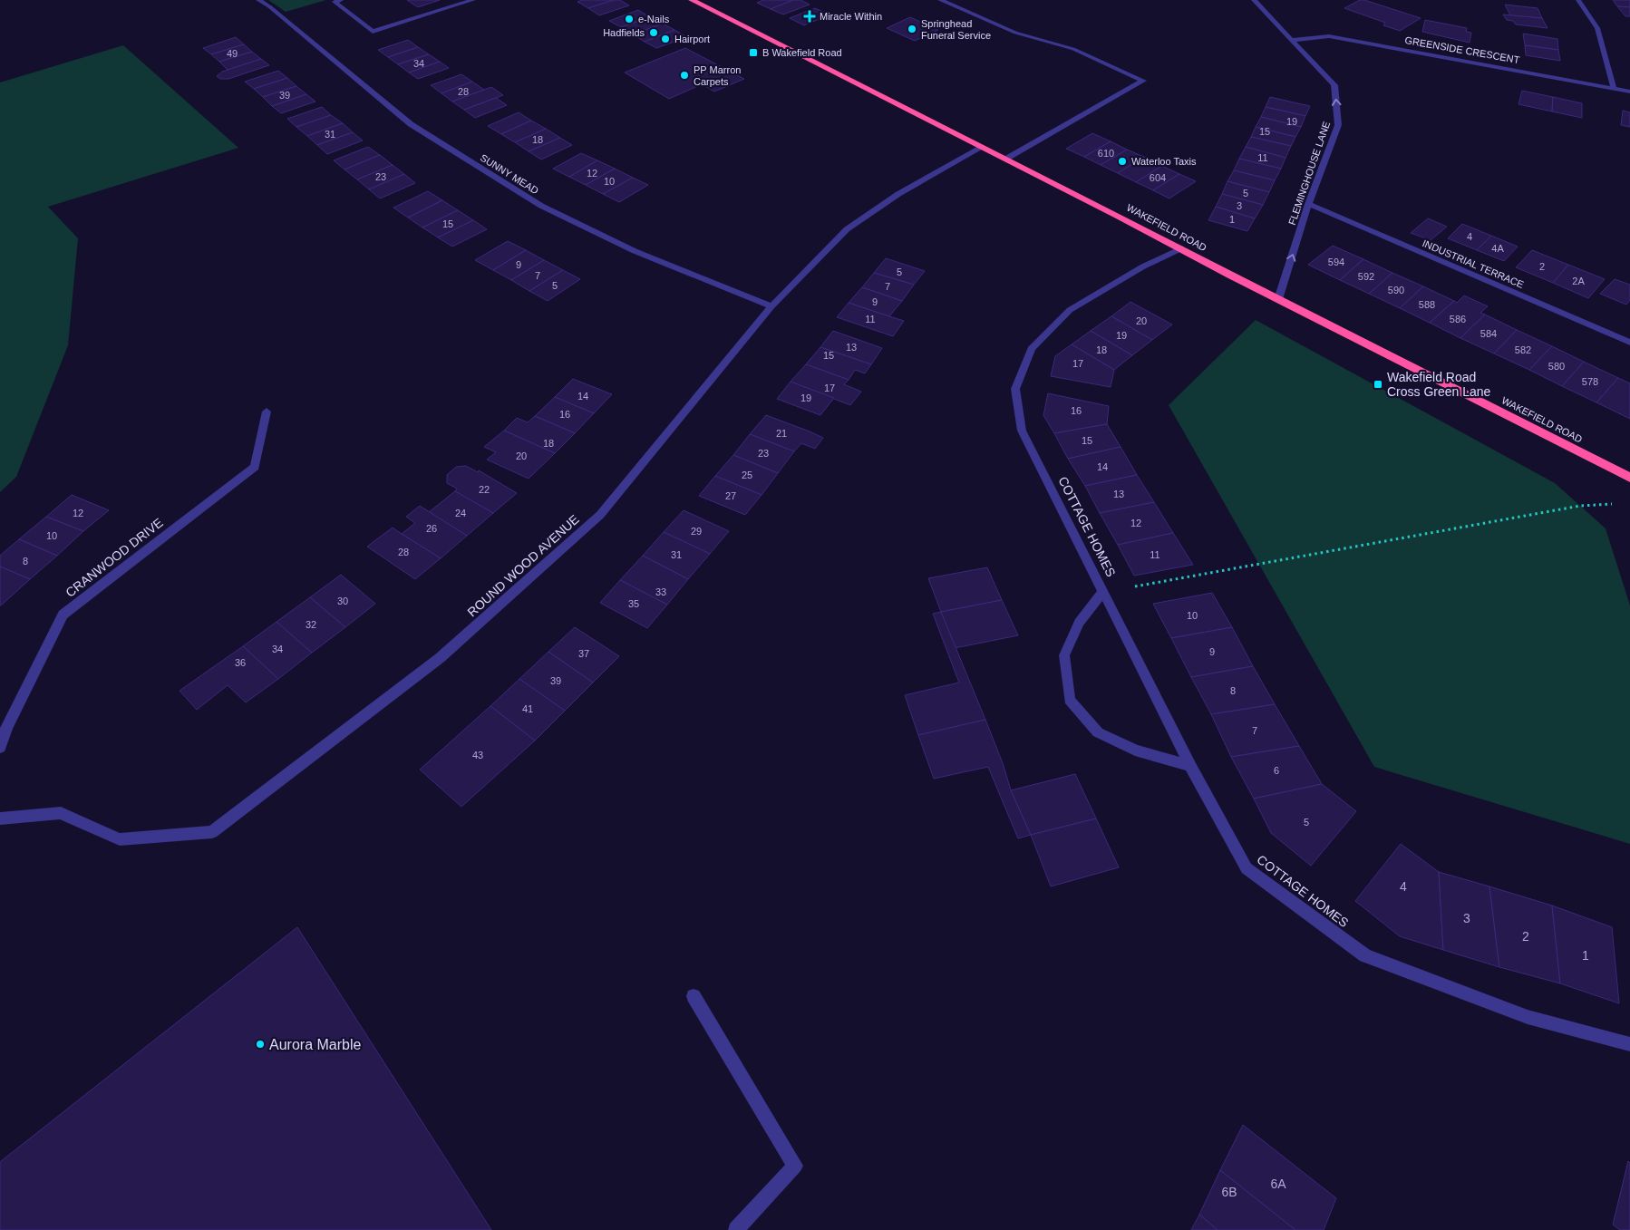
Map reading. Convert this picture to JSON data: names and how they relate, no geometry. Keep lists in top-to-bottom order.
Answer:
{
  "streets": {
    "highway": ["WAKEFIELD ROAD"],
    "street": [
      "GREENSIDE CRESCENT",
      "FLEMINGHOUSE LANE",
      "SUNNY MEAD",
      "INDUSTRIAL TERRACE",
      "COTTAGE HOMES",
      "CRANWOOD DRIVE",
      "ROUND WOOD AVENUE"
    ]
  },
  "crossings": [
    ["GREENSIDE CRESCENT", "FLEMINGHOUSE LANE"],
    ["FLEMINGHOUSE LANE", "WAKEFIELD ROAD"],
    ["FLEMINGHOUSE LANE", "INDUSTRIAL TERRACE"],
    ["SUNNY MEAD", "ROUND WOOD AVENUE"],
    ["WAKEFIELD ROAD", "COTTAGE HOMES"],
    ["WAKEFIELD ROAD", "ROUND WOOD AVENUE"]
  ],
  "one_way": ["FLEMINGHOUSE LANE"],
  "places": {
    "health": ["Miracle Within"],
    "other": [
      "e-Nails",
      "Springhead Funeral Service",
      "Hadfields",
      "Hairport",
      "PP Marron Carpets",
      "Waterloo Taxis",
      "Aurora Marble"
    ],
    "transit": ["B Wakefield Road", "Wakefield Road Cross Green Lane"]
  },
  "house_numbers": [
    "49",
    "34",
    "28",
    "39",
    "19",
    "15",
    "31",
    "18",
    "610",
    "11",
    "12",
    "23",
    "604",
    "10",
    "5",
    "3",
    "1",
    "15",
    "4",
    "4A",
    "594",
    "9",
    "2",
    "5",
    "7",
    "592",
    "2A",
    "5",
    "7",
    "590",
    "9",
    "588",
    "11",
    "586",
    "20",
    "584",
    "19",
    "13",
    "18",
    "582",
    "15",
    "17",
    "580",
    "578",
    "17",
    "14",
    "19",
    "16",
    "16",
    "21",
    "15",
    "18",
    "23",
    "20",
    "14",
    "25",
    "22",
    "13",
    "27",
    "12",
    "24",
    "12",
    "26",
    "29",
    "10",
    "28",
    "31",
    "11",
    "8",
    "33",
    "30",
    "35",
    "10",
    "32",
    "34",
    "9",
    "37",
    "36",
    "39",
    "8",
    "41",
    "7",
    "43",
    "6",
    "5",
    "4",
    "3",
    "2",
    "1",
    "6A",
    "6B"
  ]
}
